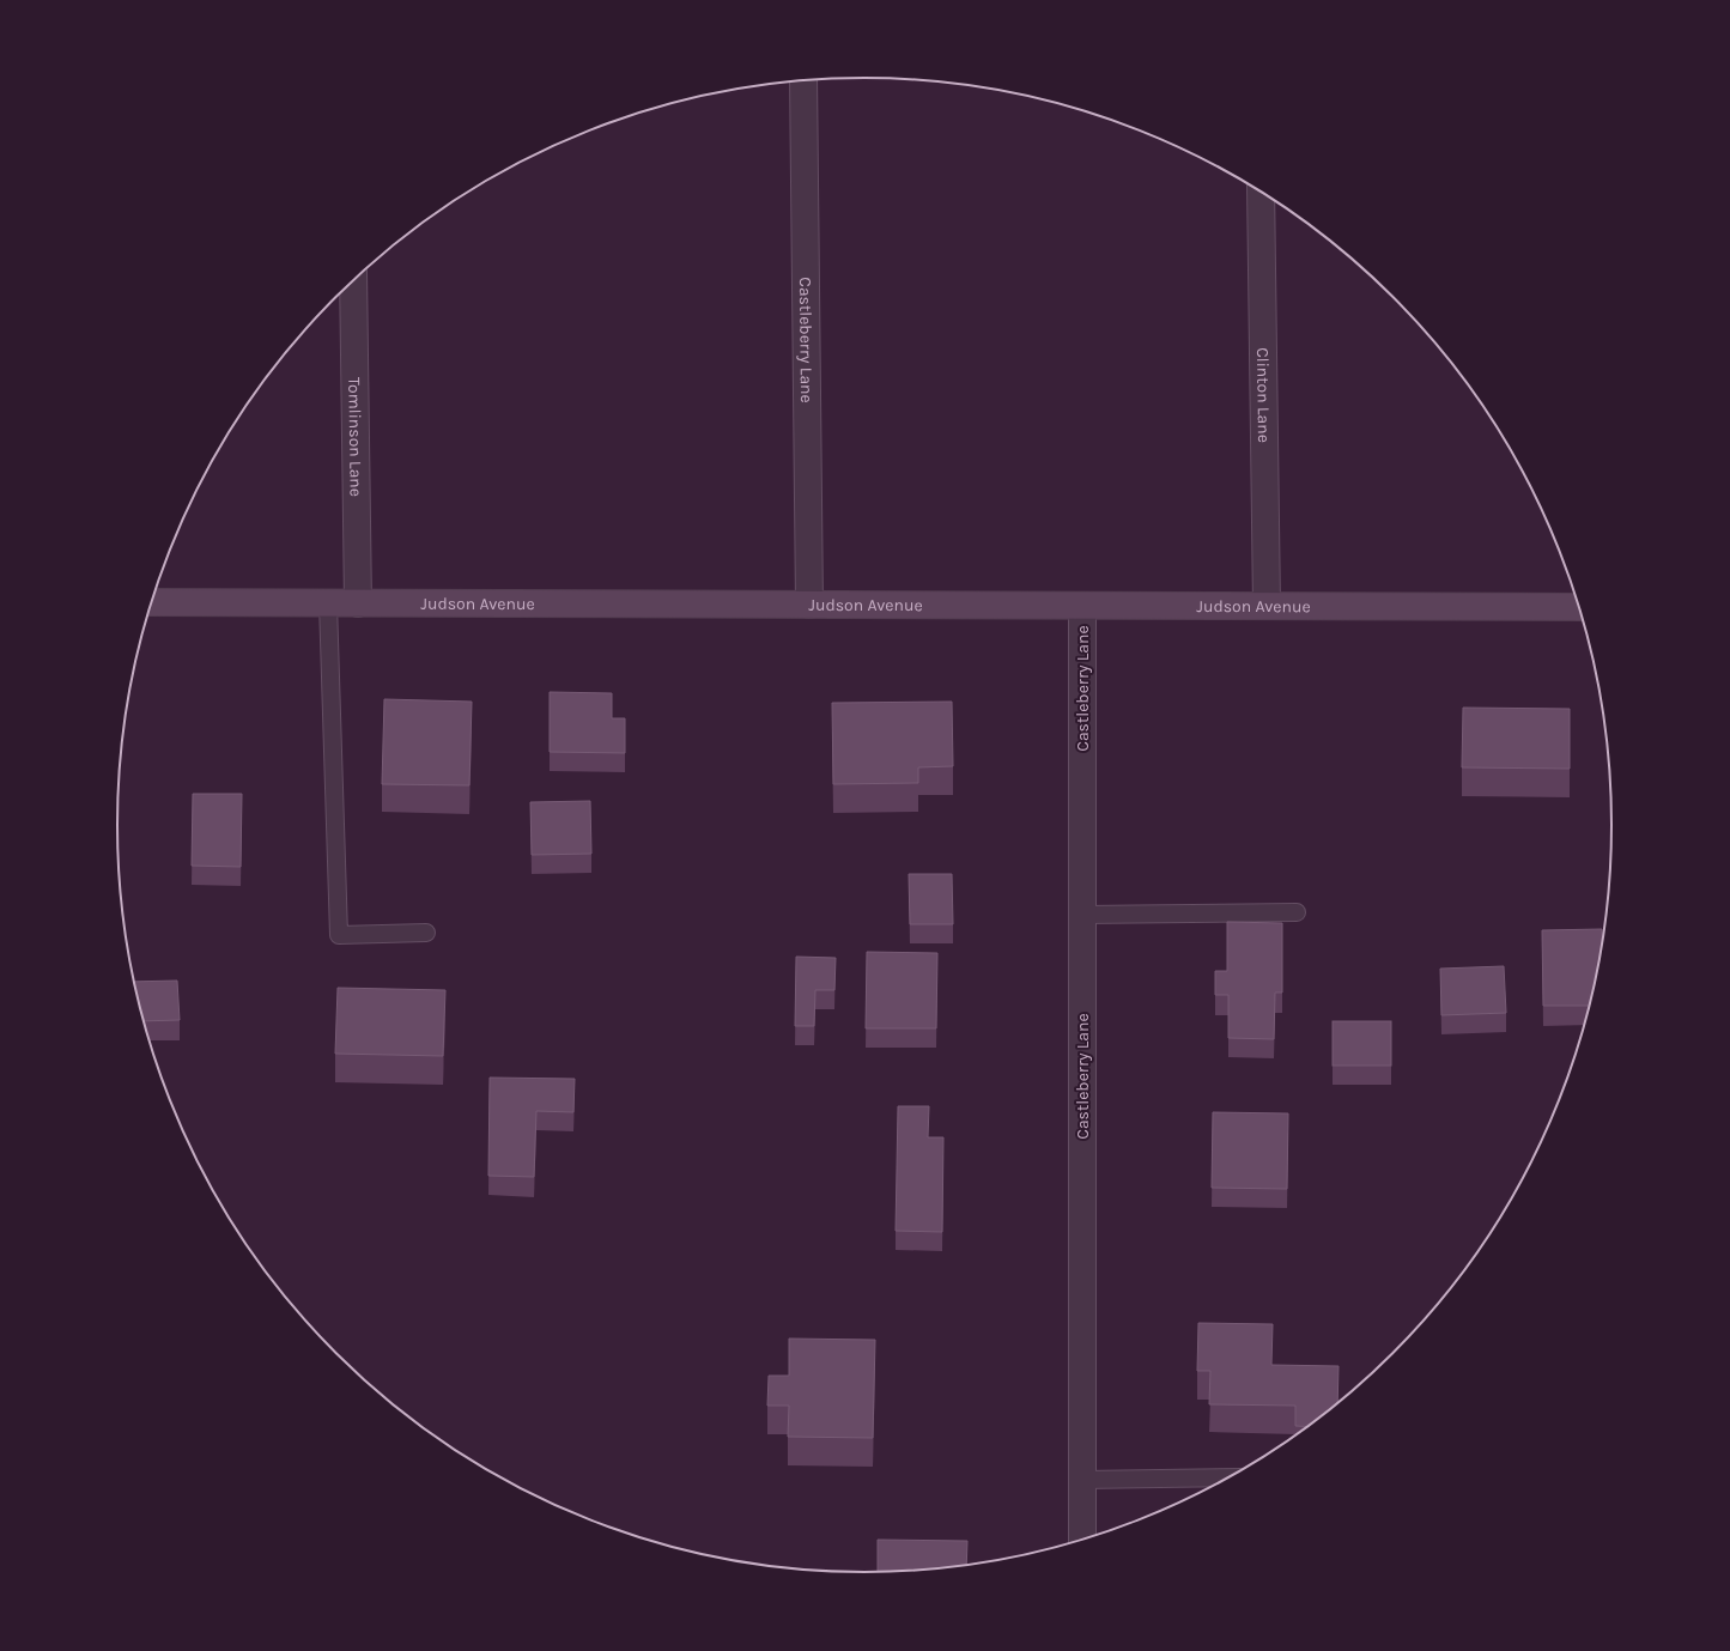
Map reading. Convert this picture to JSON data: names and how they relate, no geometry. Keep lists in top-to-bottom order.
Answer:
{
  "streets": {
    "street": [
      "Castleberry Lane",
      "Clinton Lane",
      "Tomlinson Lane",
      "Judson Avenue"
    ]
  },
  "crossings": [
    ["Castleberry Lane", "Judson Avenue"],
    ["Clinton Lane", "Judson Avenue"],
    ["Tomlinson Lane", "Judson Avenue"]
  ]
}
